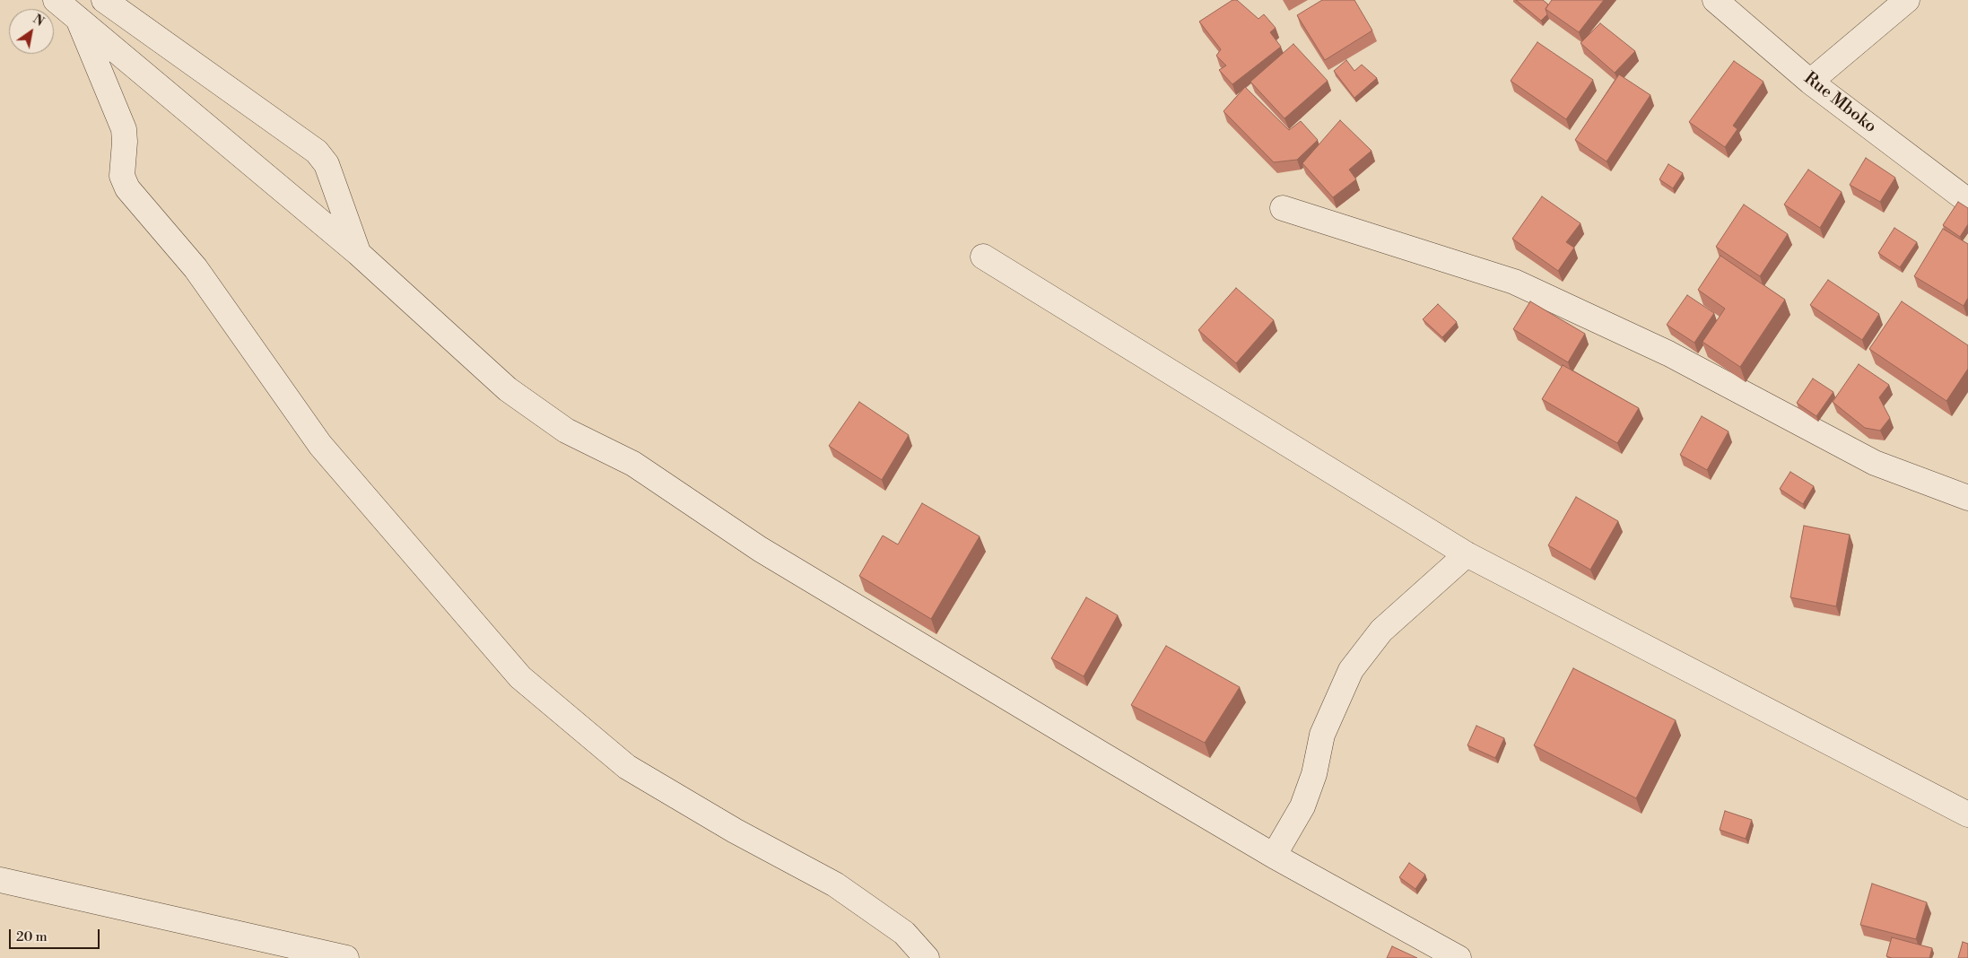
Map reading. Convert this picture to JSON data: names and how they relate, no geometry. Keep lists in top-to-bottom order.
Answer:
{
  "streets": {
    "street": ["Rue Mboko"]
  },
  "scale_bar": "20 m",
  "north": "top right"
}
